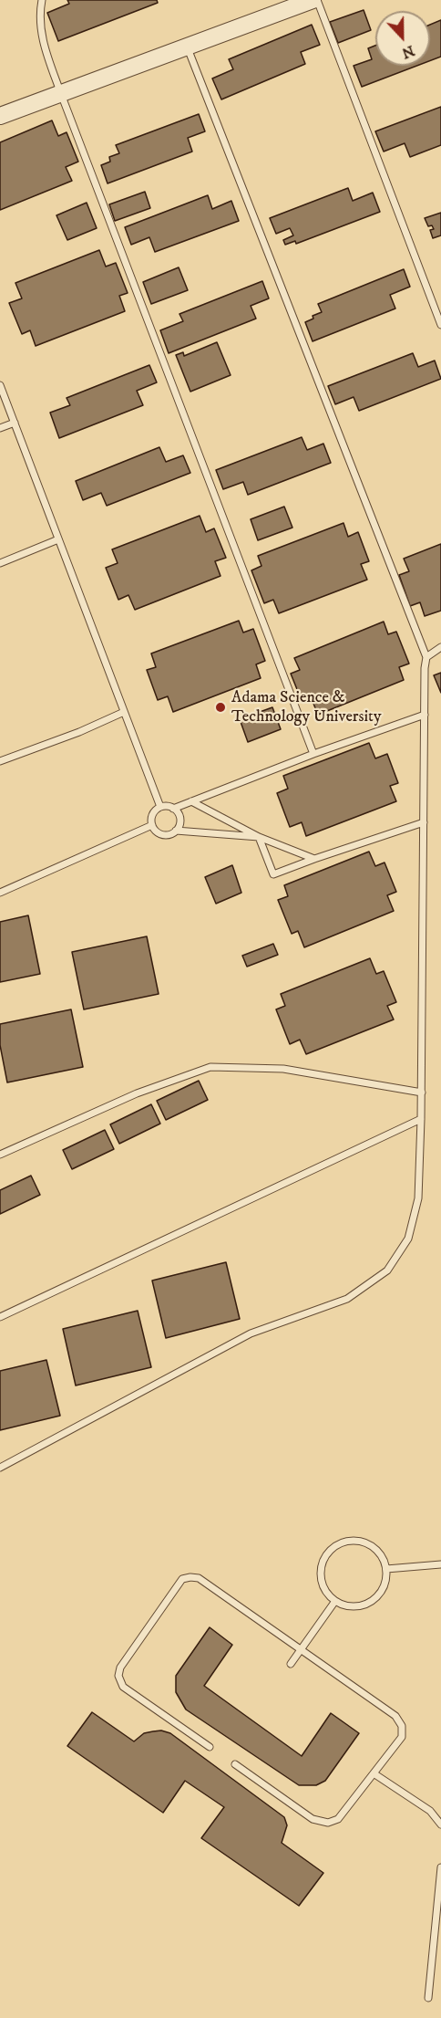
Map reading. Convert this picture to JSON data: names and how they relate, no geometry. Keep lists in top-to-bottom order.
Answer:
{
  "places": ["Adama Science & Technology University"],
  "north": "bottom"
}
